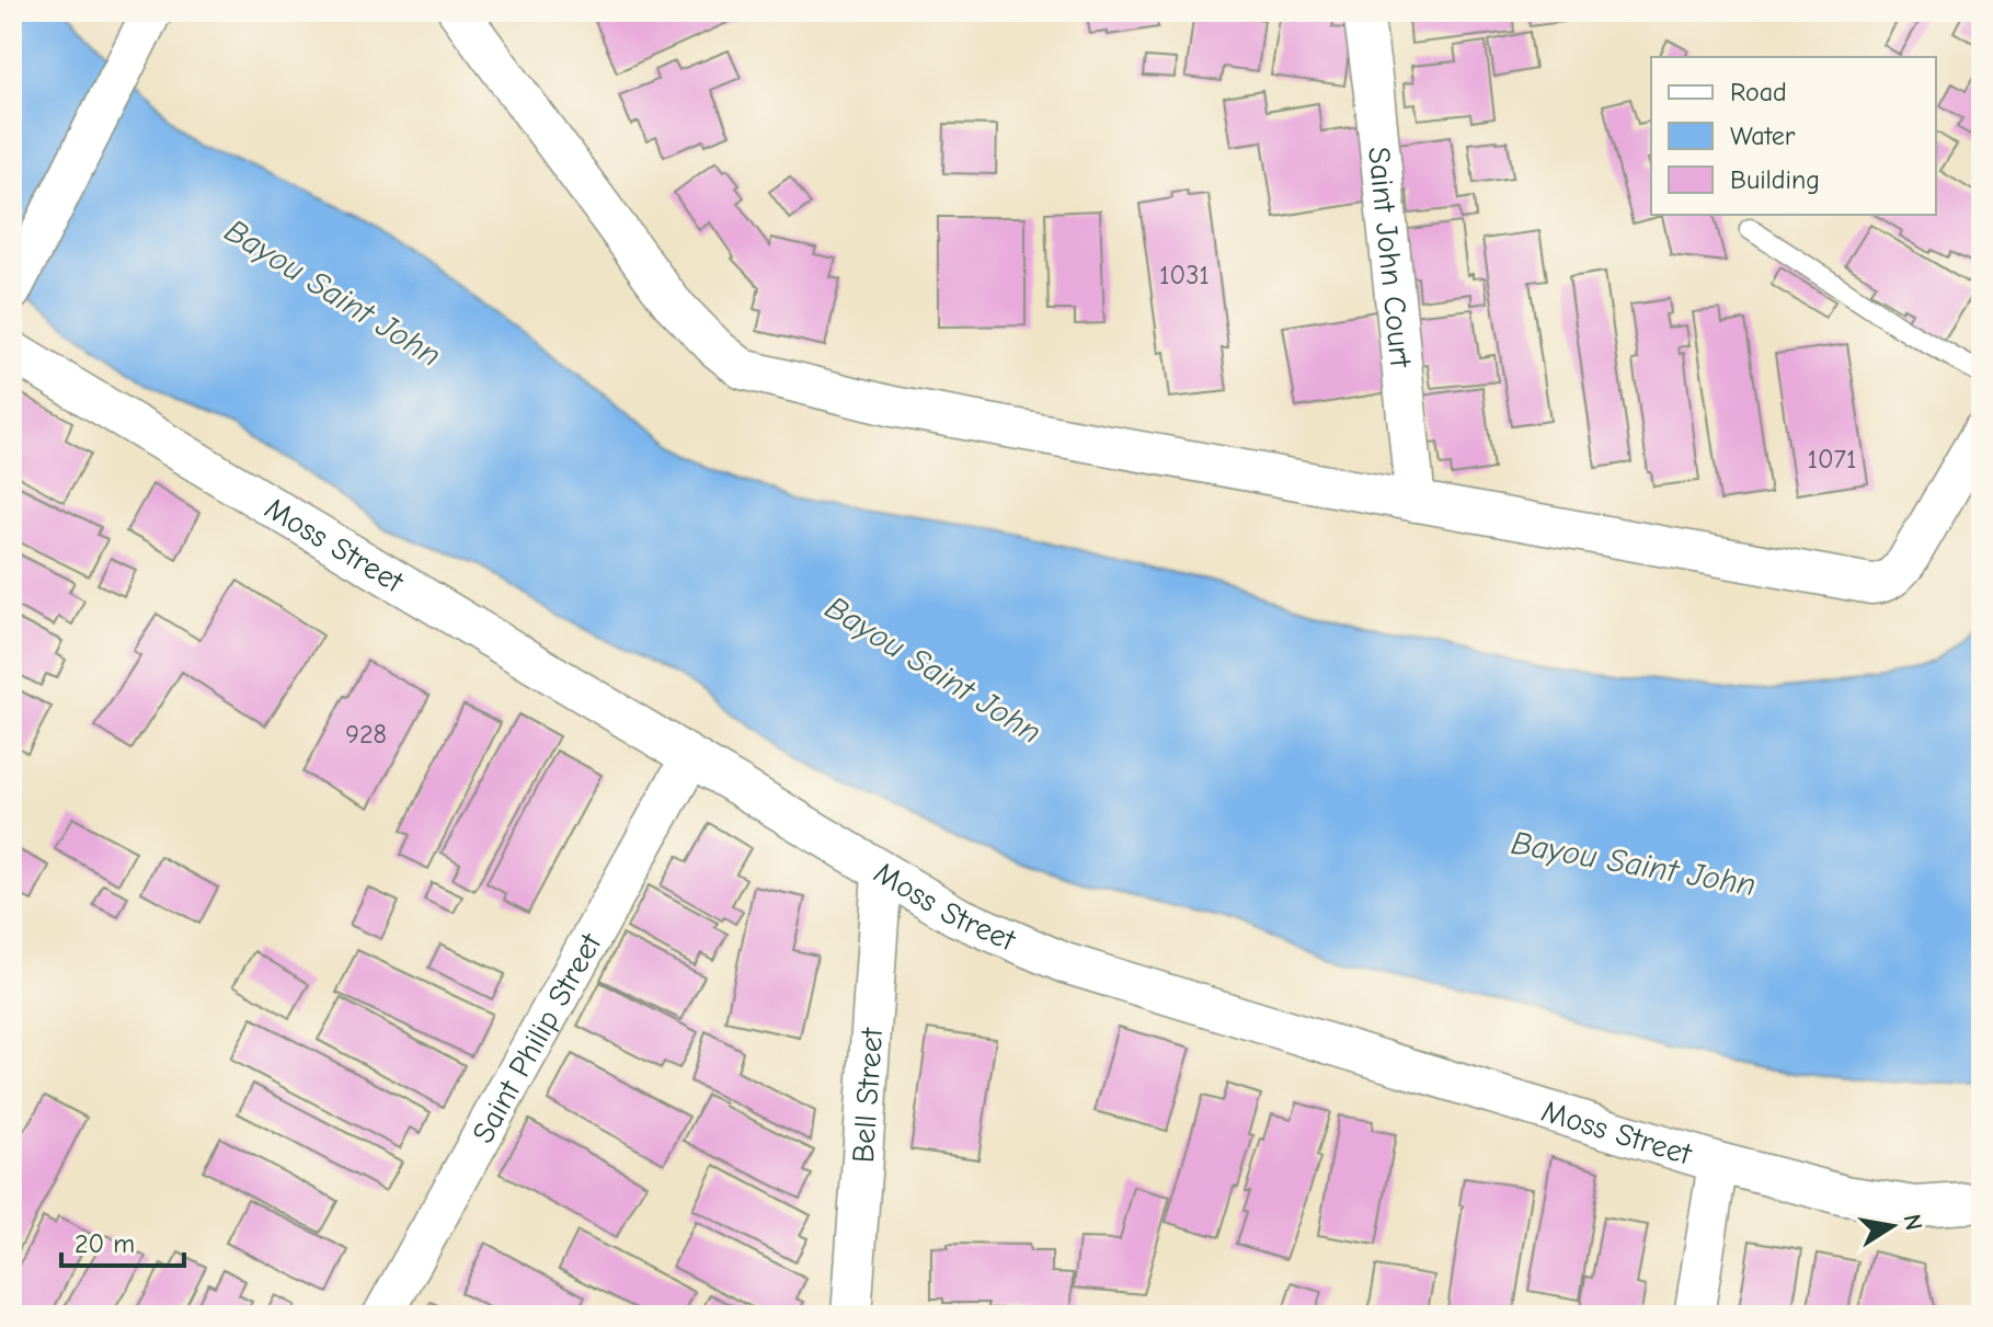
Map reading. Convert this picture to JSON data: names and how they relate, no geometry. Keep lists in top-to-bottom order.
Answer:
{
  "streets": {
    "street": [
      "Saint John Court",
      "Moss Street",
      "Saint Philip Street",
      "Bell Street"
    ]
  },
  "crossings": [
    ["Moss Street", "Saint Philip Street"],
    ["Moss Street", "Bell Street"]
  ],
  "water": ["Bayou Saint John"],
  "house_numbers": ["1031", "1071", "928"],
  "legend": ["Road", "Water", "Building"],
  "scale_bar": "20 m",
  "north": "right"
}
